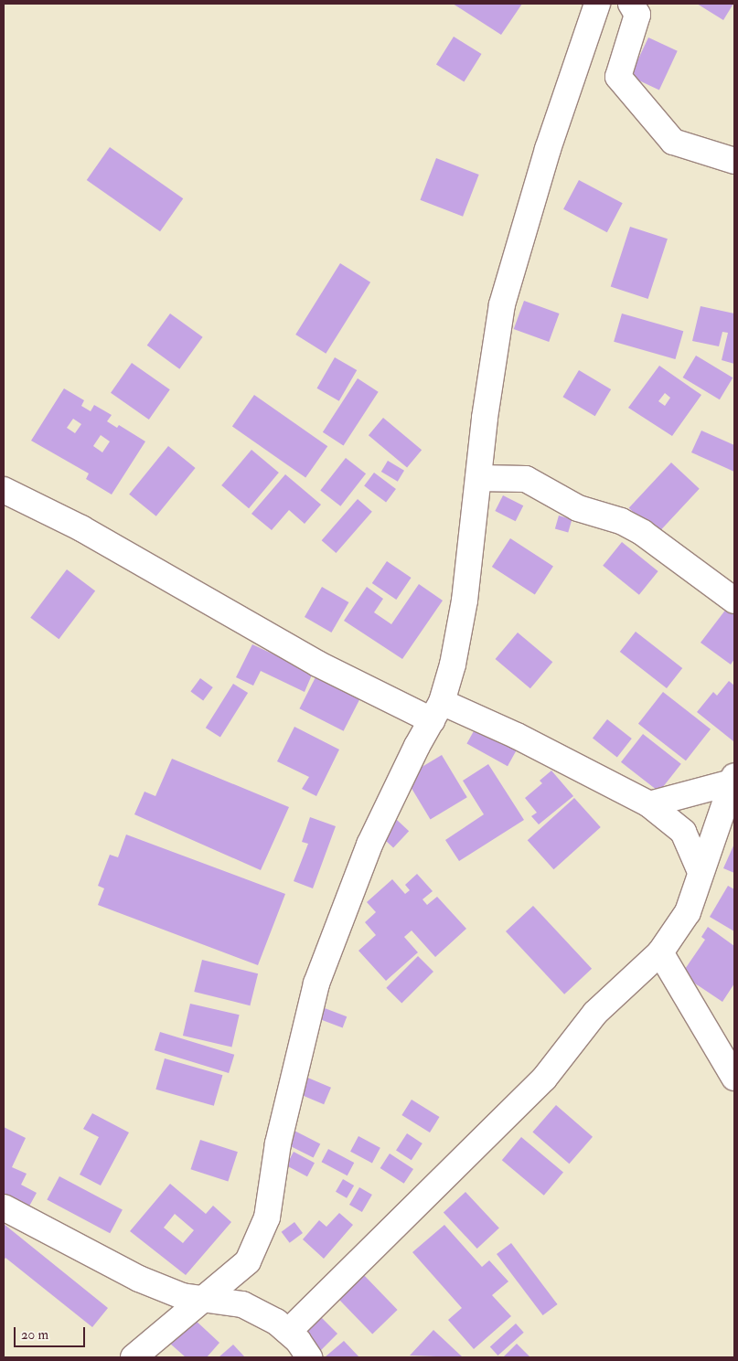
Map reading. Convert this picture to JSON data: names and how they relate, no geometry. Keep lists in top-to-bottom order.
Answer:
{
  "scale_bar": "20 m"
}
